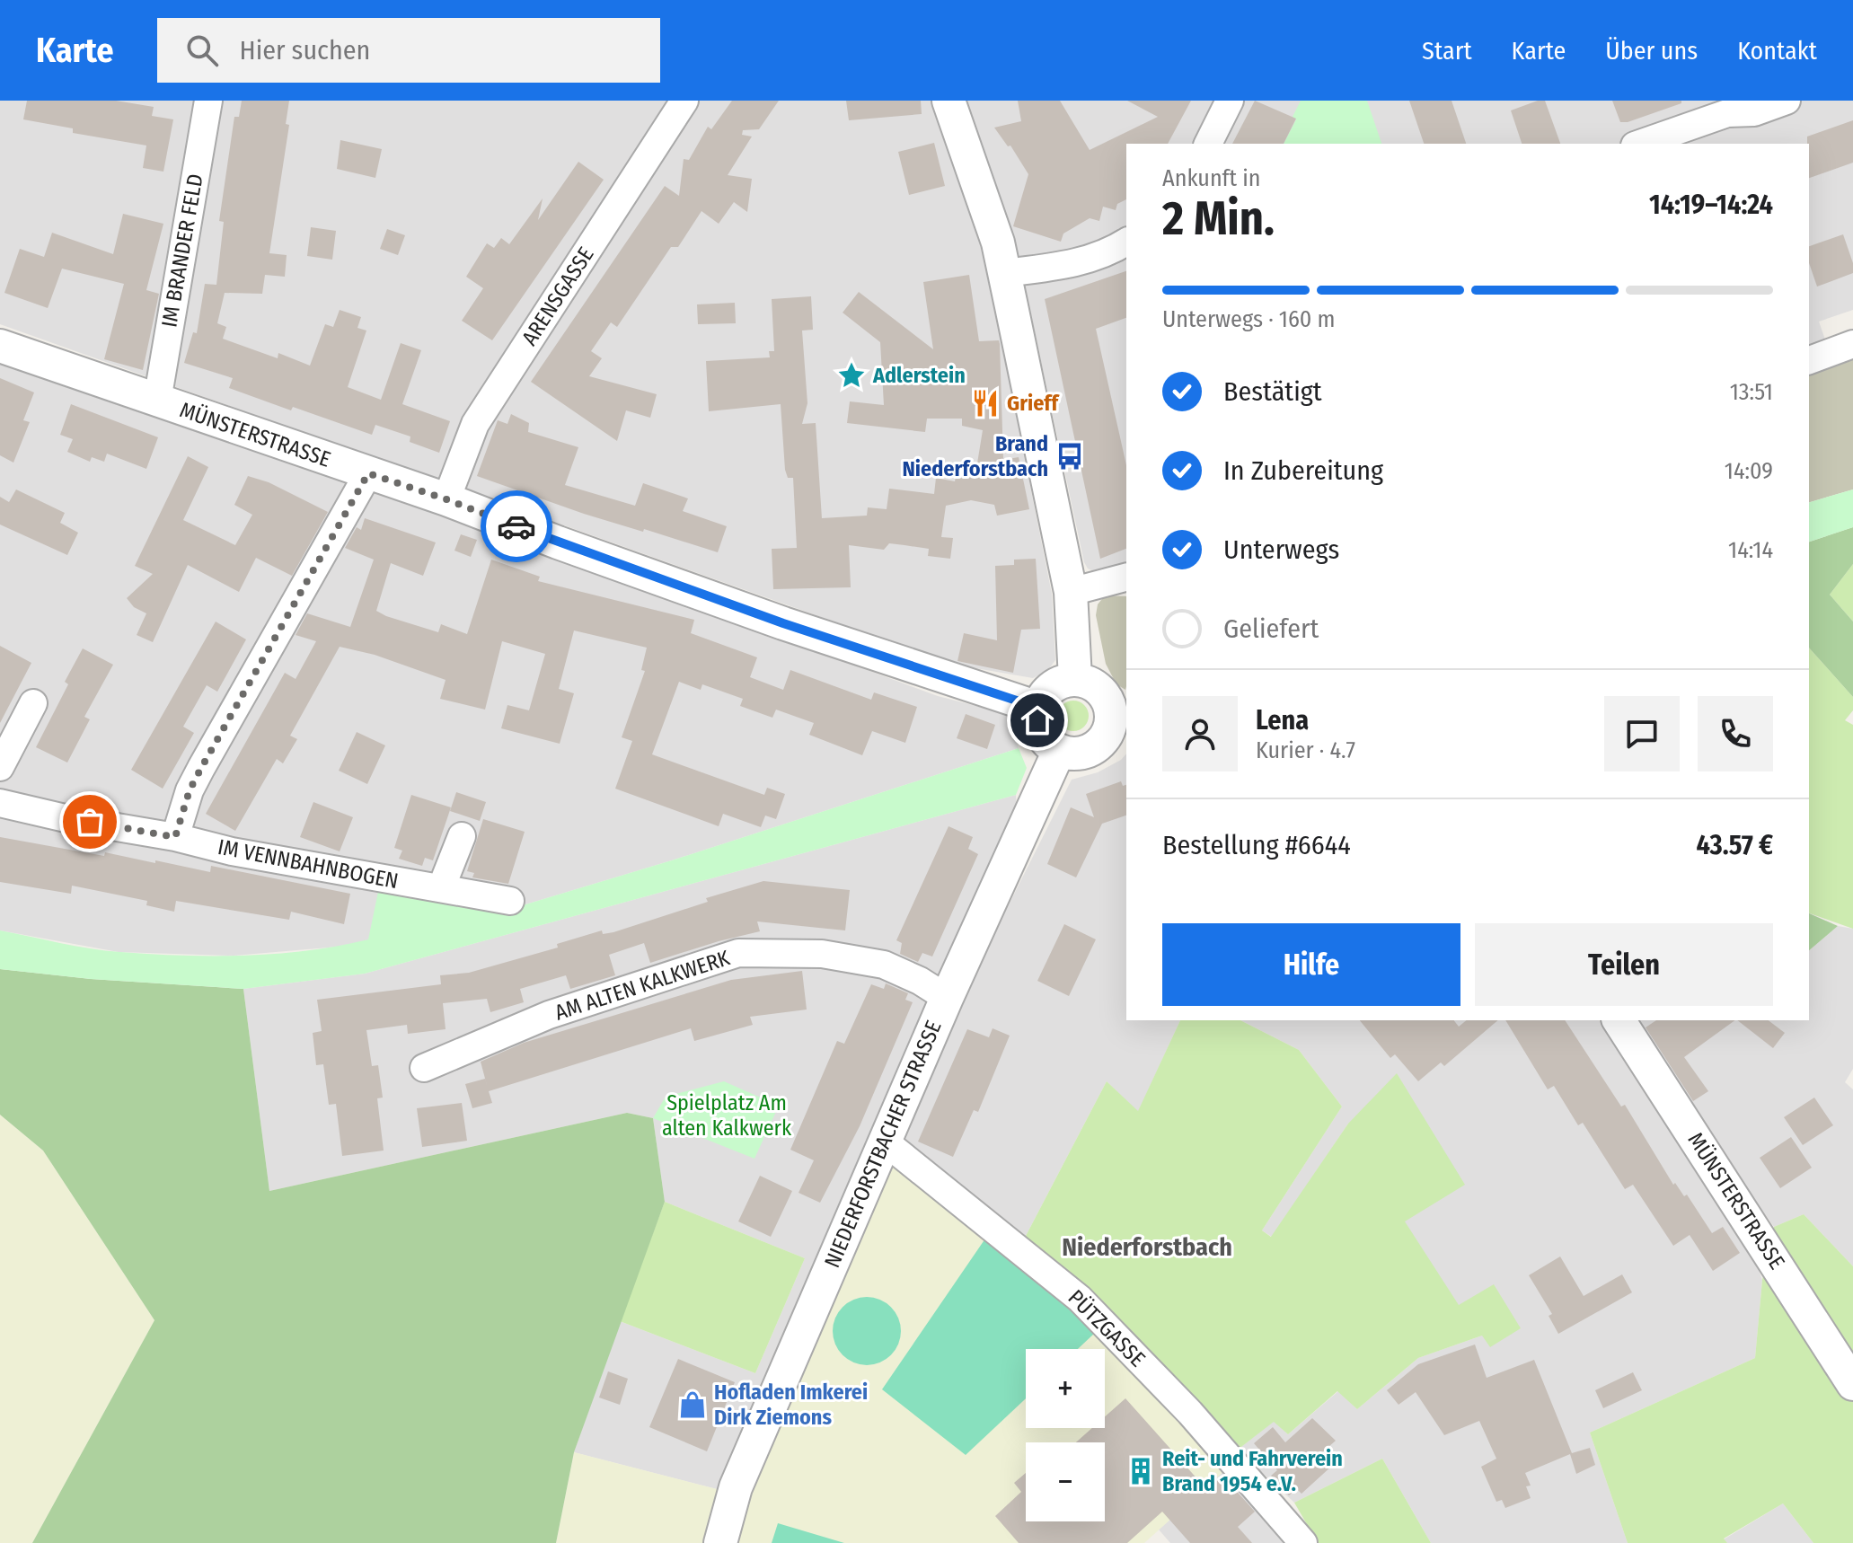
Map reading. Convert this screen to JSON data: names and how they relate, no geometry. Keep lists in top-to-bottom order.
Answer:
{
  "streets": {
    "street": [
      "IM BRANDER FELD",
      "ARENSGASSE",
      "MÜNSTERSTRASSE",
      "IM VENNBAHNBOGEN",
      "AM ALTEN KALKWERK",
      "NIEDERFORSTBACHER STRASSE",
      "PÜTZGASSE"
    ]
  },
  "crossings": [
    ["IM BRANDER FELD", "MÜNSTERSTRASSE"],
    ["ARENSGASSE", "MÜNSTERSTRASSE"],
    ["MÜNSTERSTRASSE", "NIEDERFORSTBACHER STRASSE"],
    ["AM ALTEN KALKWERK", "NIEDERFORSTBACHER STRASSE"],
    ["NIEDERFORSTBACHER STRASSE", "PÜTZGASSE"]
  ],
  "districts": ["Niederforstbach"],
  "parks": ["Spielplatz Am alten Kalkwerk"],
  "places": {
    "place": ["Adlerstein"],
    "restaurant": ["Grieff"],
    "bus stop": ["Brand Niederforstbach"],
    "shop": ["Hofladen Imkerei Dirk Ziemons"],
    "building": ["Reit- und Fahrverein Brand 1954 e.V."]
  },
  "page": {
    "header": "Karte",
    "search": "Hier suchen",
    "nav": [
      "Start",
      "Karte",
      "Über uns",
      "Kontakt"
    ],
    "heading": ["2 Min.", "Ankunft in", "14:19–14:24"],
    "panel": [
      "Lena",
      "Kurier · 4.7",
      "Bestellung #6644",
      "43.57 €"
    ],
    "bar": "Unterwegs · 160 m",
    "list": [
      ["Bestätigt", "13:51"],
      ["In Zubereitung", "14:09"],
      ["Unterwegs", "14:14"],
      "Geliefert"
    ],
    "buttons": ["Hilfe", "Teilen"],
    "map_buttons": ["+", "−"]
  }
}
